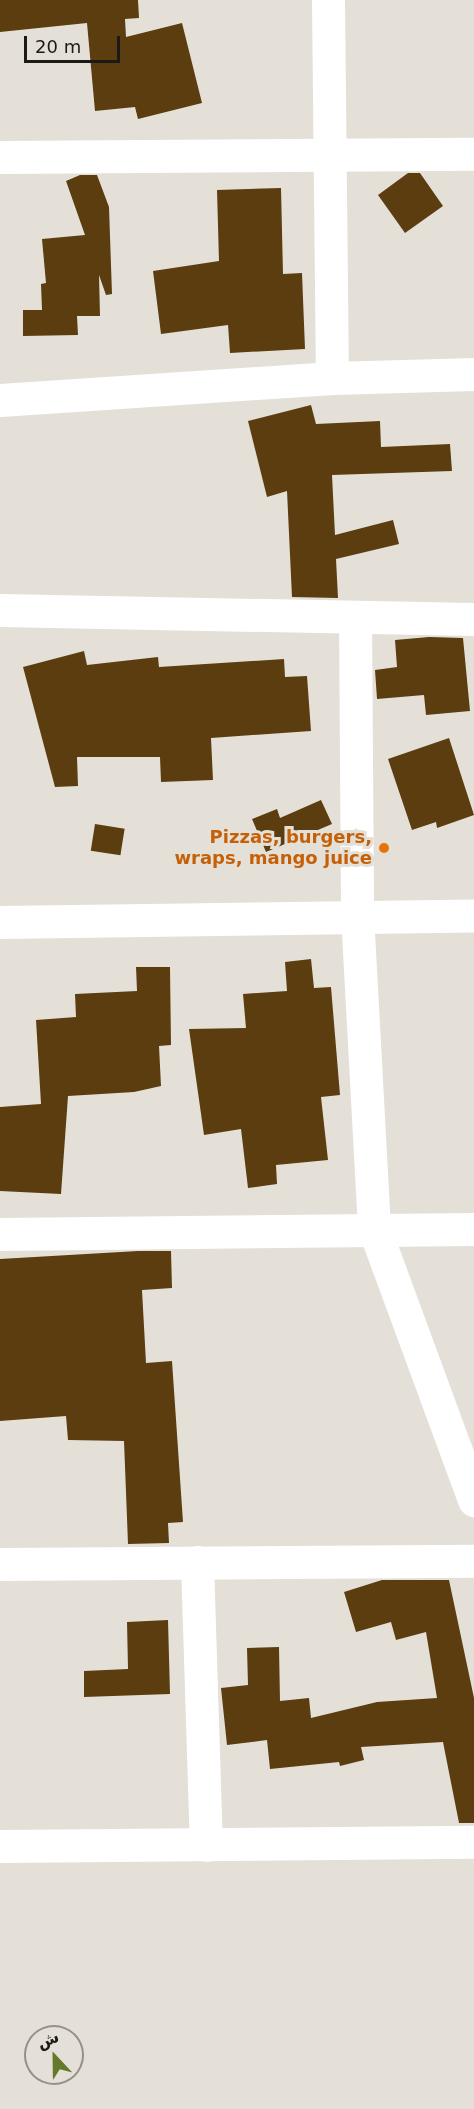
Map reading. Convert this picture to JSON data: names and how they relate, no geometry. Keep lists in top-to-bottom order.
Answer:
{
  "places": ["Pizzas, burgers, wraps, mango juice"],
  "scale_bar": "20 m",
  "north": "top"
}
